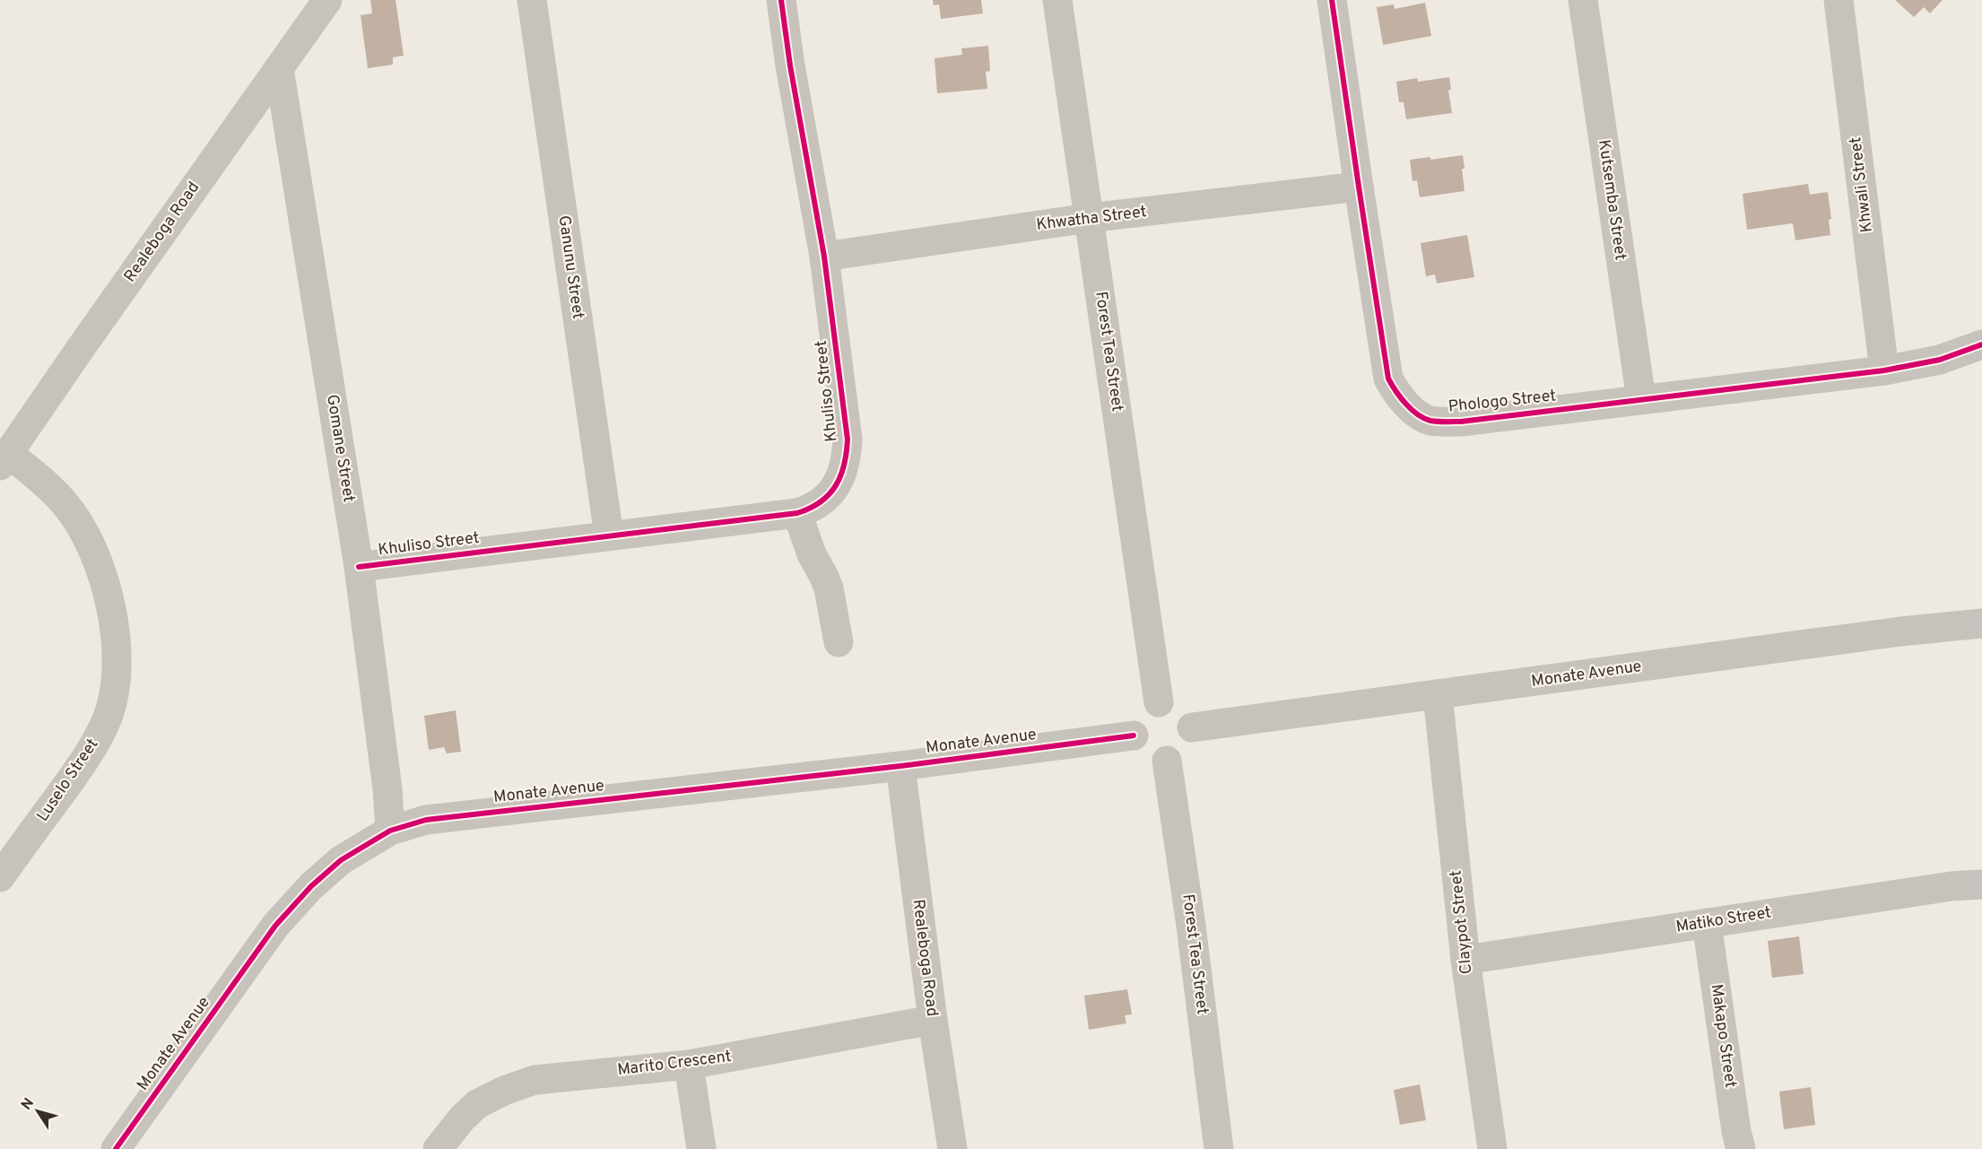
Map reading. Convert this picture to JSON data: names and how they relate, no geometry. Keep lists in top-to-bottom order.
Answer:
{
  "streets": {
    "street": [
      "Khwali Street",
      "Kutsemba Street",
      "Khwatha Street",
      "Realeboga Road",
      "Ganunu Street",
      "Forest Tea Street",
      "Khuliso Street",
      "Phologo Street",
      "Gomane Street",
      "Monate Avenue",
      "Luselo Street",
      "Matiko Street",
      "Claypot Street",
      "Makapo Street",
      "Marito Crescent"
    ]
  },
  "crossings": [
    ["Khwali Street", "Phologo Street"],
    ["Kutsemba Street", "Phologo Street"],
    ["Khwatha Street", "Forest Tea Street"],
    ["Khwatha Street", "Khuliso Street"],
    ["Khwatha Street", "Phologo Street"],
    ["Realeboga Road", "Gomane Street"],
    ["Realeboga Road", "Monate Avenue"],
    ["Realeboga Road", "Luselo Street"],
    ["Realeboga Road", "Marito Crescent"],
    ["Ganunu Street", "Khuliso Street"],
    ["Forest Tea Street", "Monate Avenue"],
    ["Khuliso Street", "Gomane Street"],
    ["Gomane Street", "Monate Avenue"],
    ["Monate Avenue", "Claypot Street"],
    ["Matiko Street", "Claypot Street"],
    ["Matiko Street", "Makapo Street"]
  ],
  "north": "top left"
}
